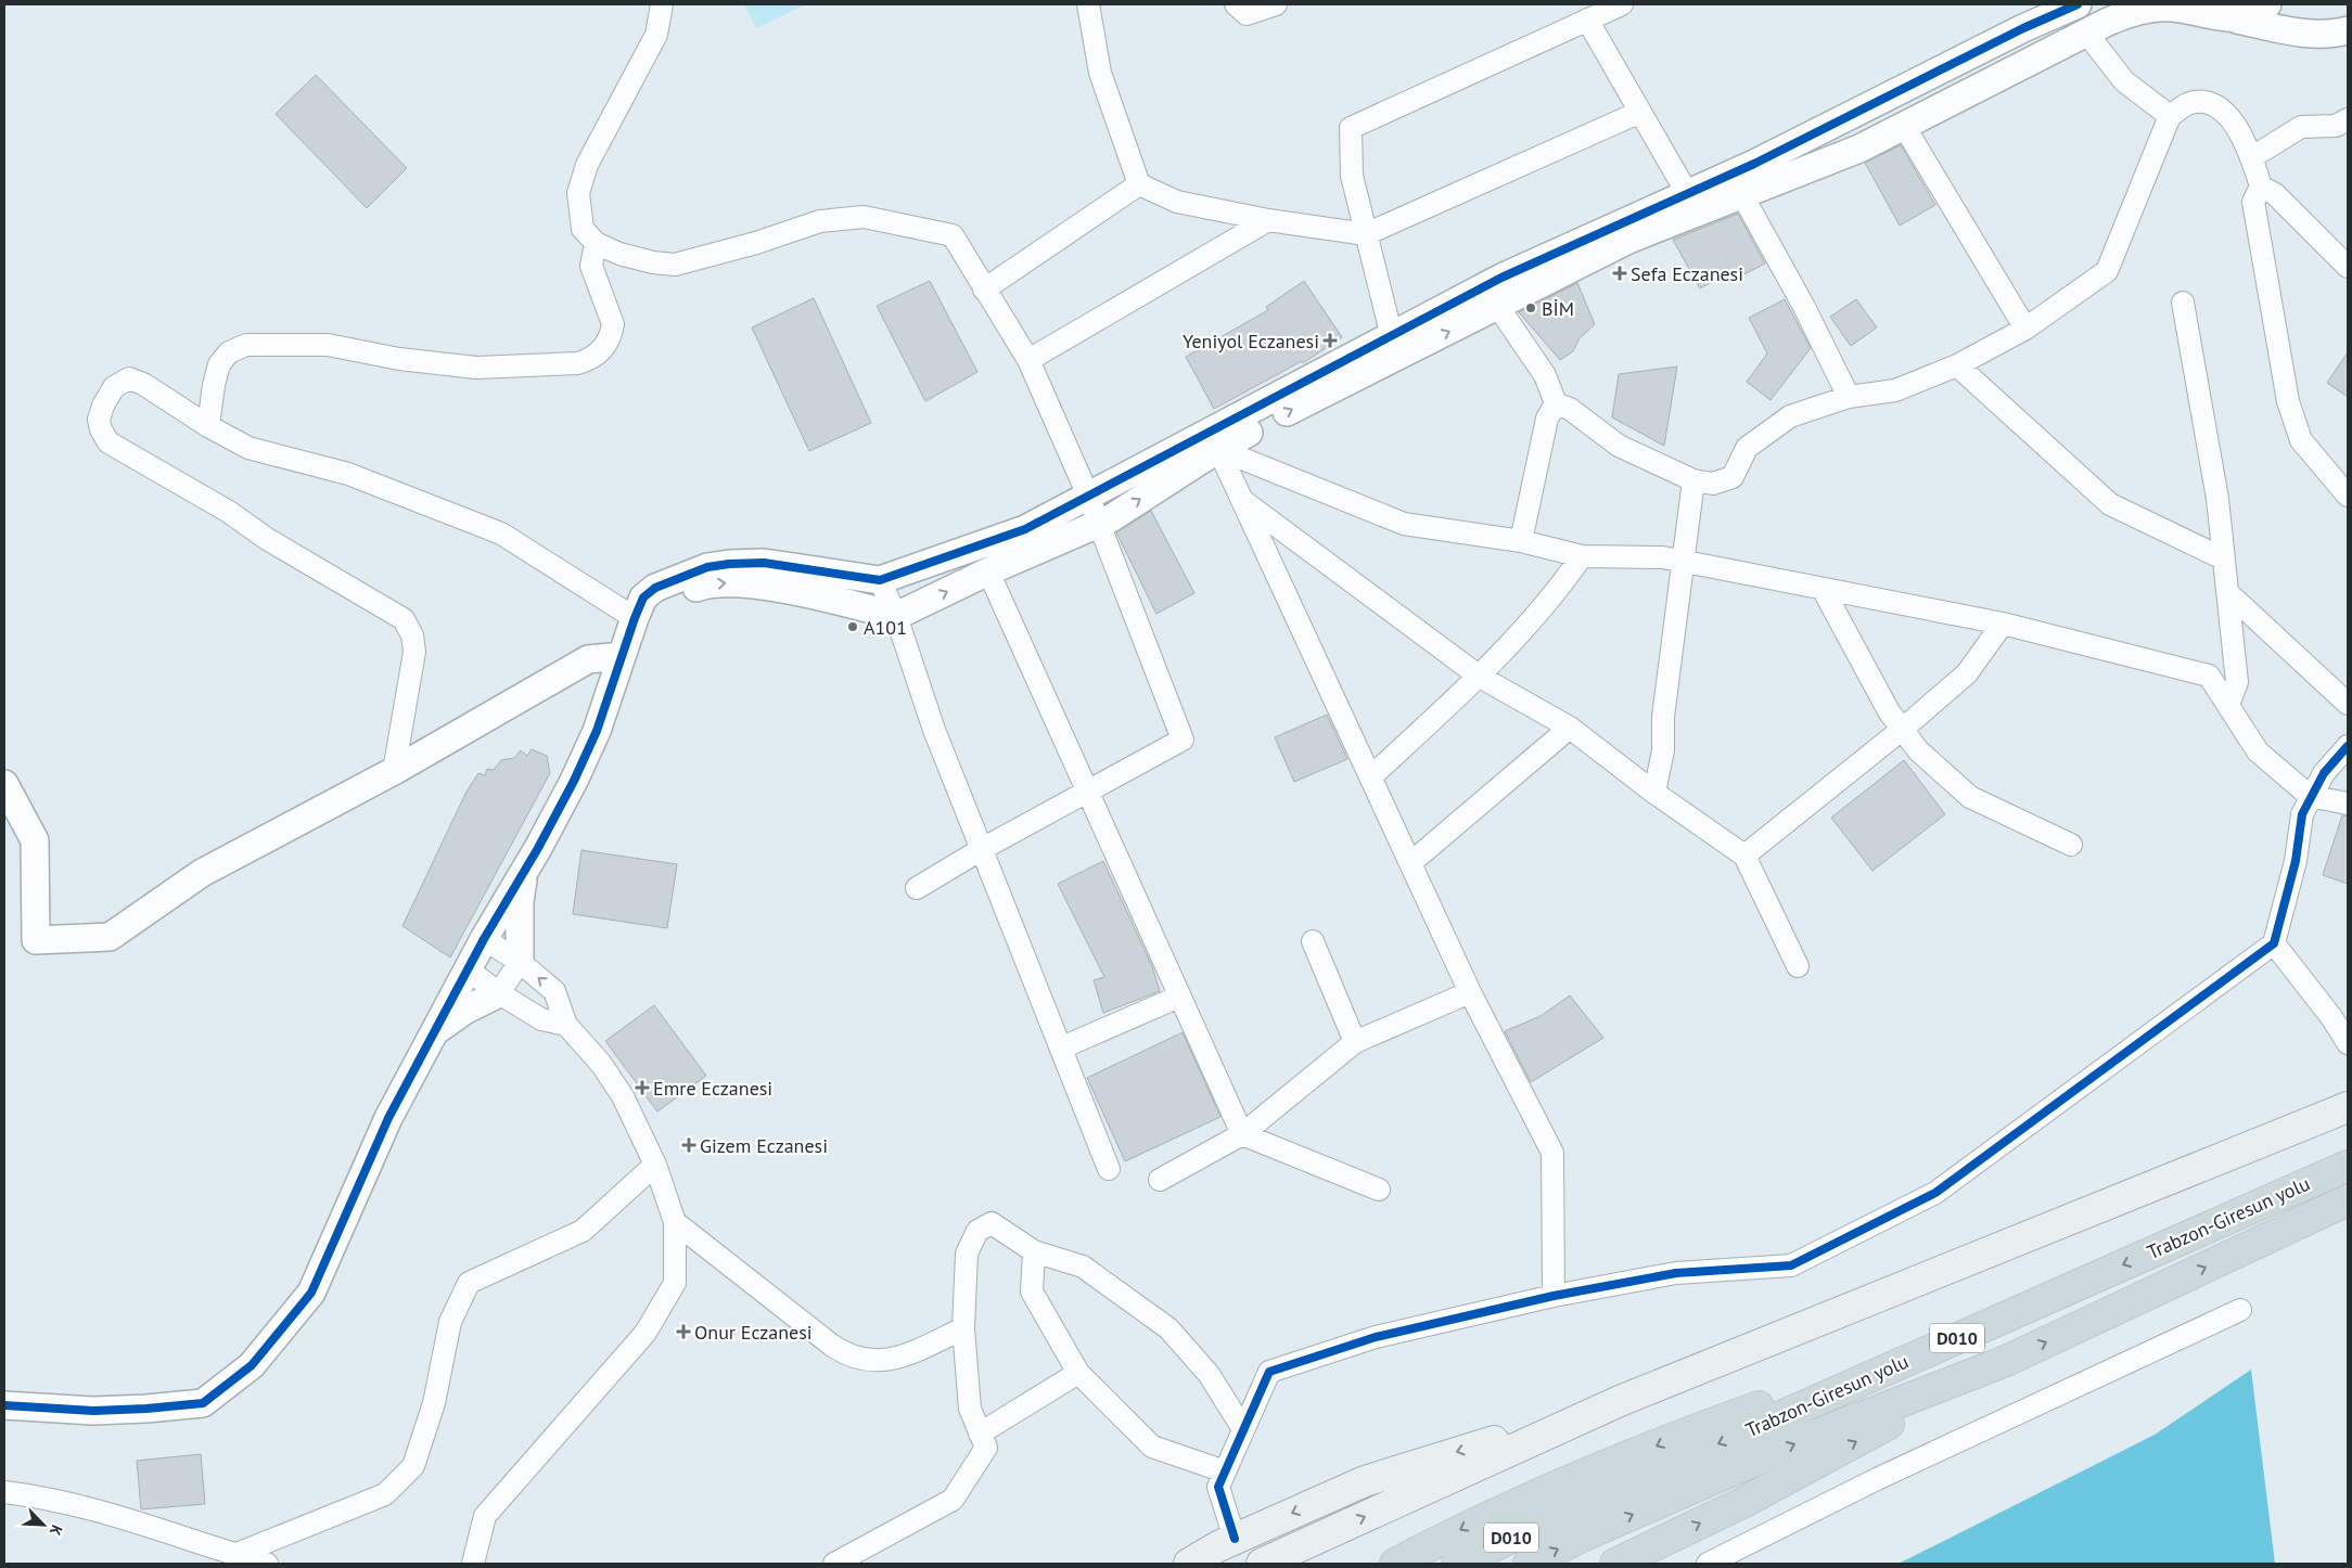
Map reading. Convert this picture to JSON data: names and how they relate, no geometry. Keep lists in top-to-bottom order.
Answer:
{
  "streets": {
    "highway": ["Trabzon-Giresun yolu", "D010"]
  },
  "places": {
    "health": [
      "Sefa Eczanesi",
      "Yeniyol Eczanesi",
      "Emre Eczanesi",
      "Gizem Eczanesi",
      "Onur Eczanesi"
    ],
    "other": ["BİM", "A101"]
  },
  "north": "bottom right"
}
